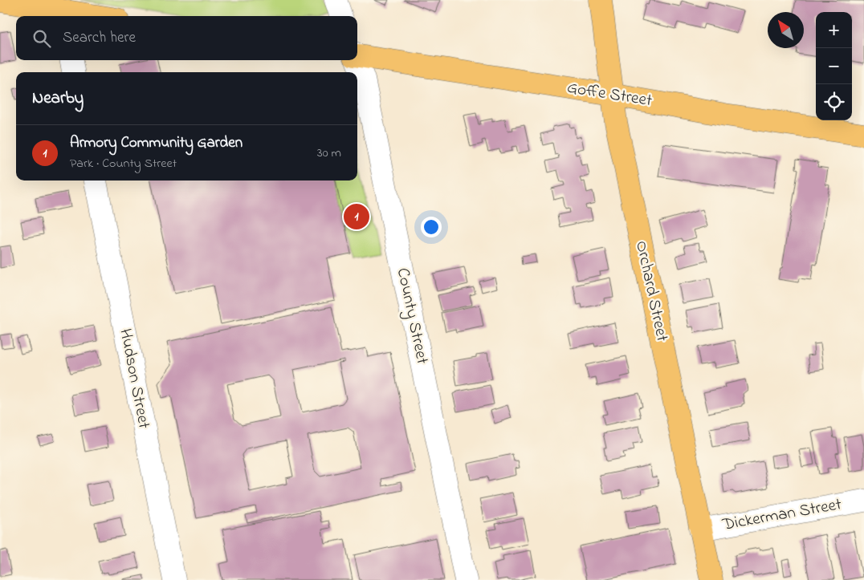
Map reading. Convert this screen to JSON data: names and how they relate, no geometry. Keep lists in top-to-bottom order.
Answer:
{
  "streets": {
    "main road": ["Goffe Street", "Orchard Street"],
    "street": ["County Street", "Hudson Street", "Dickerman Street"]
  },
  "crossings": [
    ["Goffe Street", "Orchard Street"],
    ["Orchard Street", "Dickerman Street"]
  ],
  "north": "top left",
  "page": {
    "map_buttons": ["+", "−"],
    "search": "Search here",
    "heading": "Nearby",
    "list": [
      {
        "mark": "1",
        "name": "Armory Community Garden",
        "note": "Park · County Street",
        "value": "30 m"
      }
    ],
    "pins": "1"
  }
}
